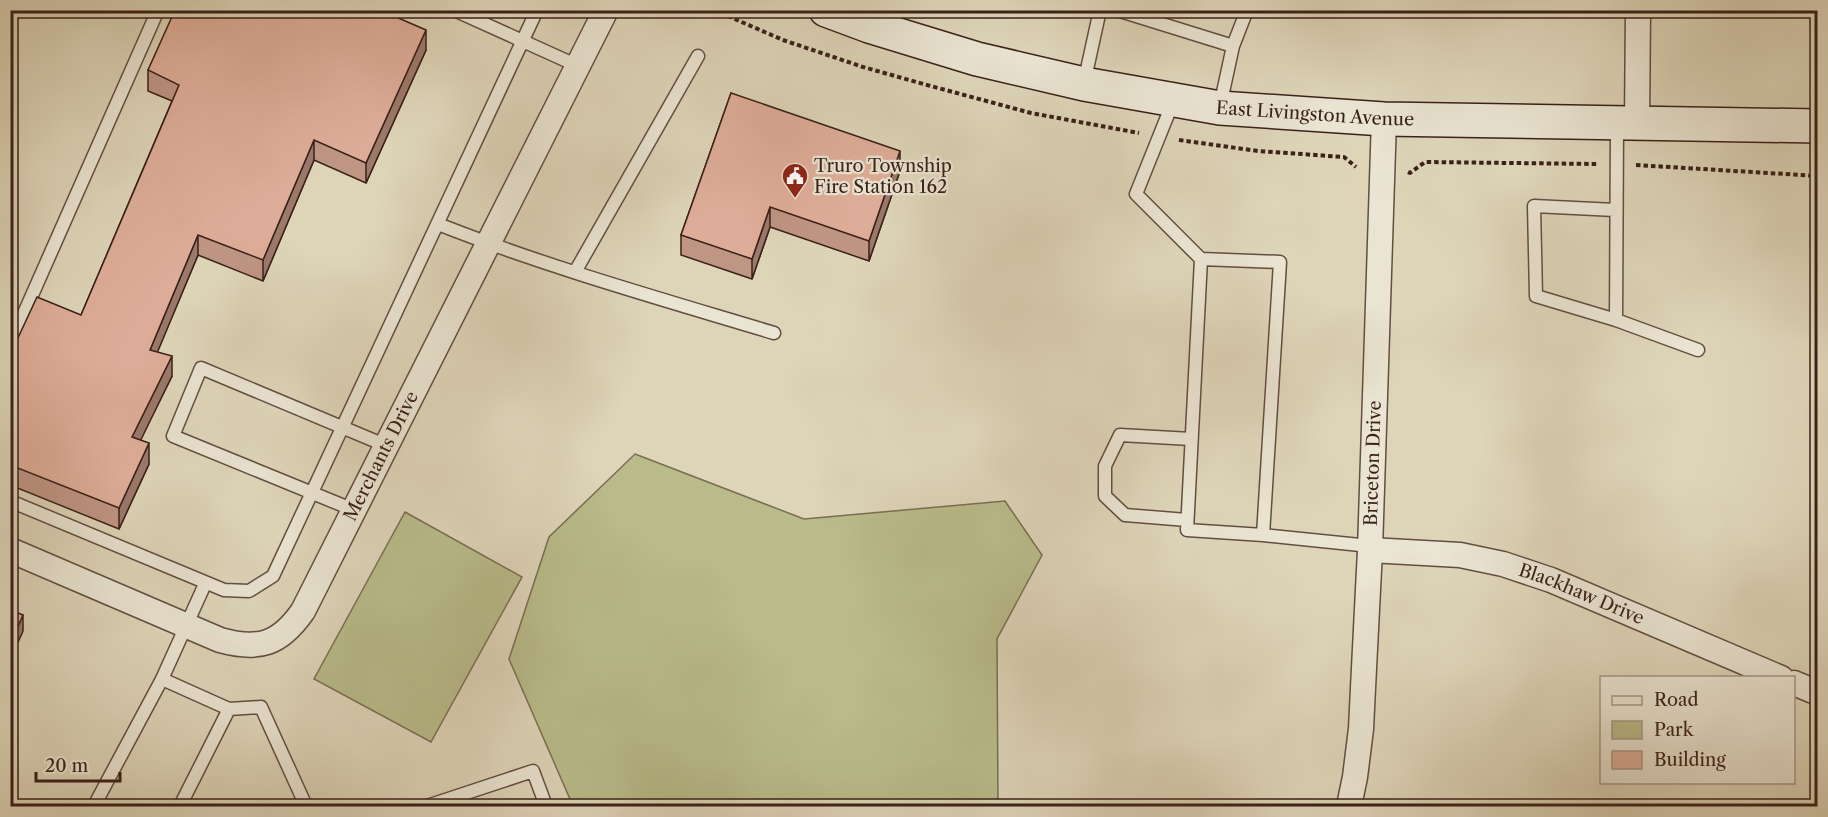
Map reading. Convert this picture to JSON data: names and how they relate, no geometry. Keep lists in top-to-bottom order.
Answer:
{
  "streets": {
    "main road": ["East Livingston Avenue"],
    "street": ["Merchants Drive", "Briceton Drive", "Blackhaw Drive"]
  },
  "crossings": [
    ["East Livingston Avenue", "Briceton Drive"],
    ["Briceton Drive", "Blackhaw Drive"]
  ],
  "places": {
    "public building": ["Truro Township Fire Station 162"]
  },
  "legend": ["Road", "Park", "Building"],
  "scale_bar": "20 m"
}
